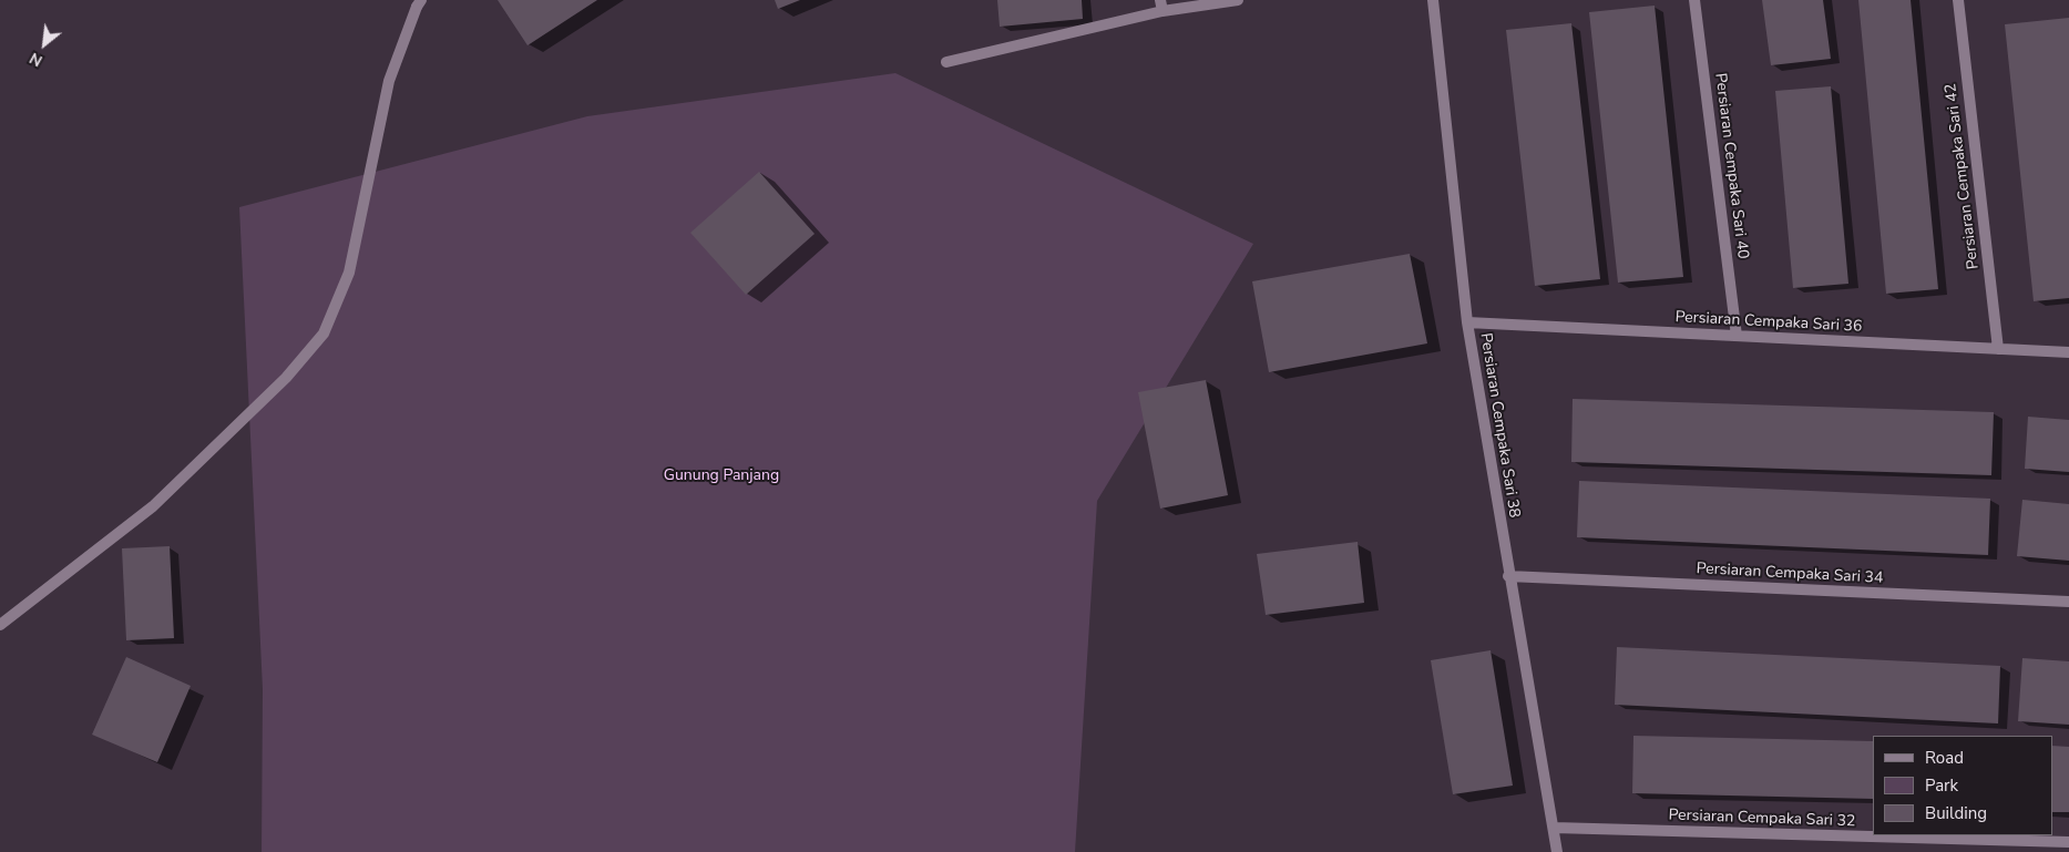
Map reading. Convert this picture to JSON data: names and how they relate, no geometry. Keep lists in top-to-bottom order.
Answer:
{
  "streets": {
    "street": [
      "Persiaran Cempaka Sari 40",
      "Persiaran Cempaka Sari 42",
      "Persiaran Cempaka Sari 36",
      "Persiaran Cempaka Sari 38",
      "Persiaran Cempaka Sari 34",
      "Persiaran Cempaka Sari 32"
    ]
  },
  "crossings": [
    ["Persiaran Cempaka Sari 40", "Persiaran Cempaka Sari 36"],
    ["Persiaran Cempaka Sari 42", "Persiaran Cempaka Sari 36"],
    ["Persiaran Cempaka Sari 36", "Persiaran Cempaka Sari 38"],
    ["Persiaran Cempaka Sari 38", "Persiaran Cempaka Sari 34"],
    ["Persiaran Cempaka Sari 38", "Persiaran Cempaka Sari 32"]
  ],
  "parks": ["Gunung Panjang"],
  "legend": ["Road", "Park", "Building"],
  "north": "bottom left"
}
